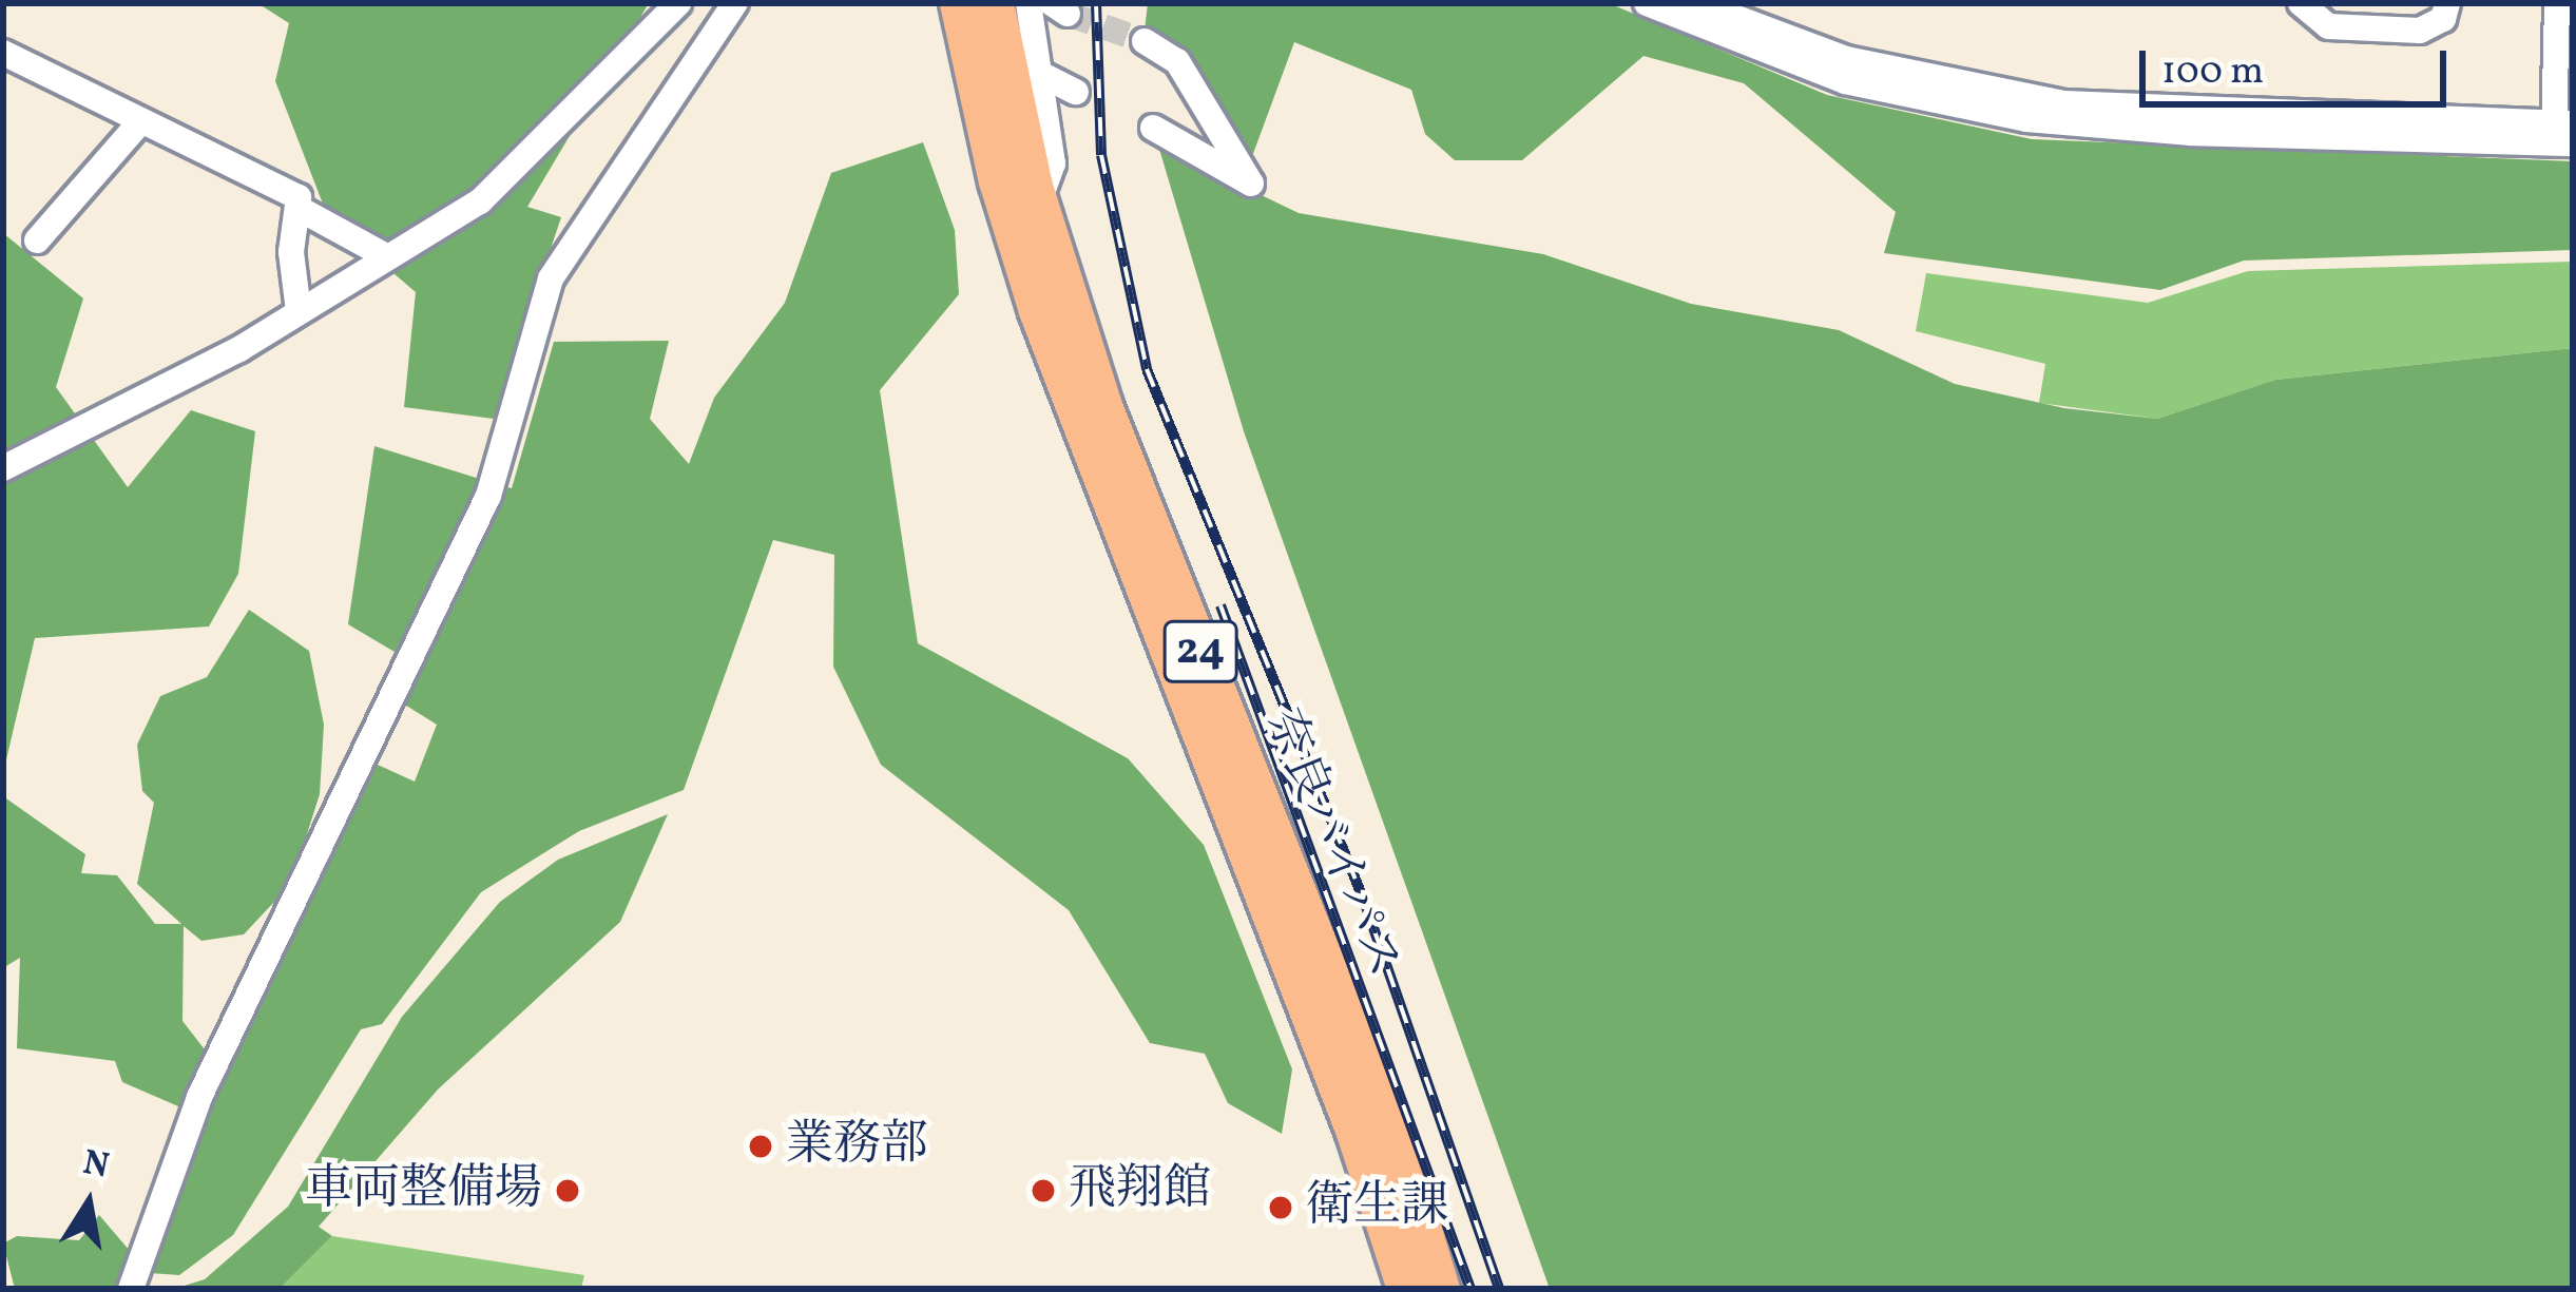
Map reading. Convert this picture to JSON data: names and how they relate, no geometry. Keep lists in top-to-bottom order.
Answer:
{
  "streets": {
    "highway": ["24", "奈良バイパス"]
  },
  "places": [
    "業務部",
    "車両整備場",
    "飛翔館",
    "衛生課"
  ],
  "scale_bar": "100 m",
  "north": "top"
}
